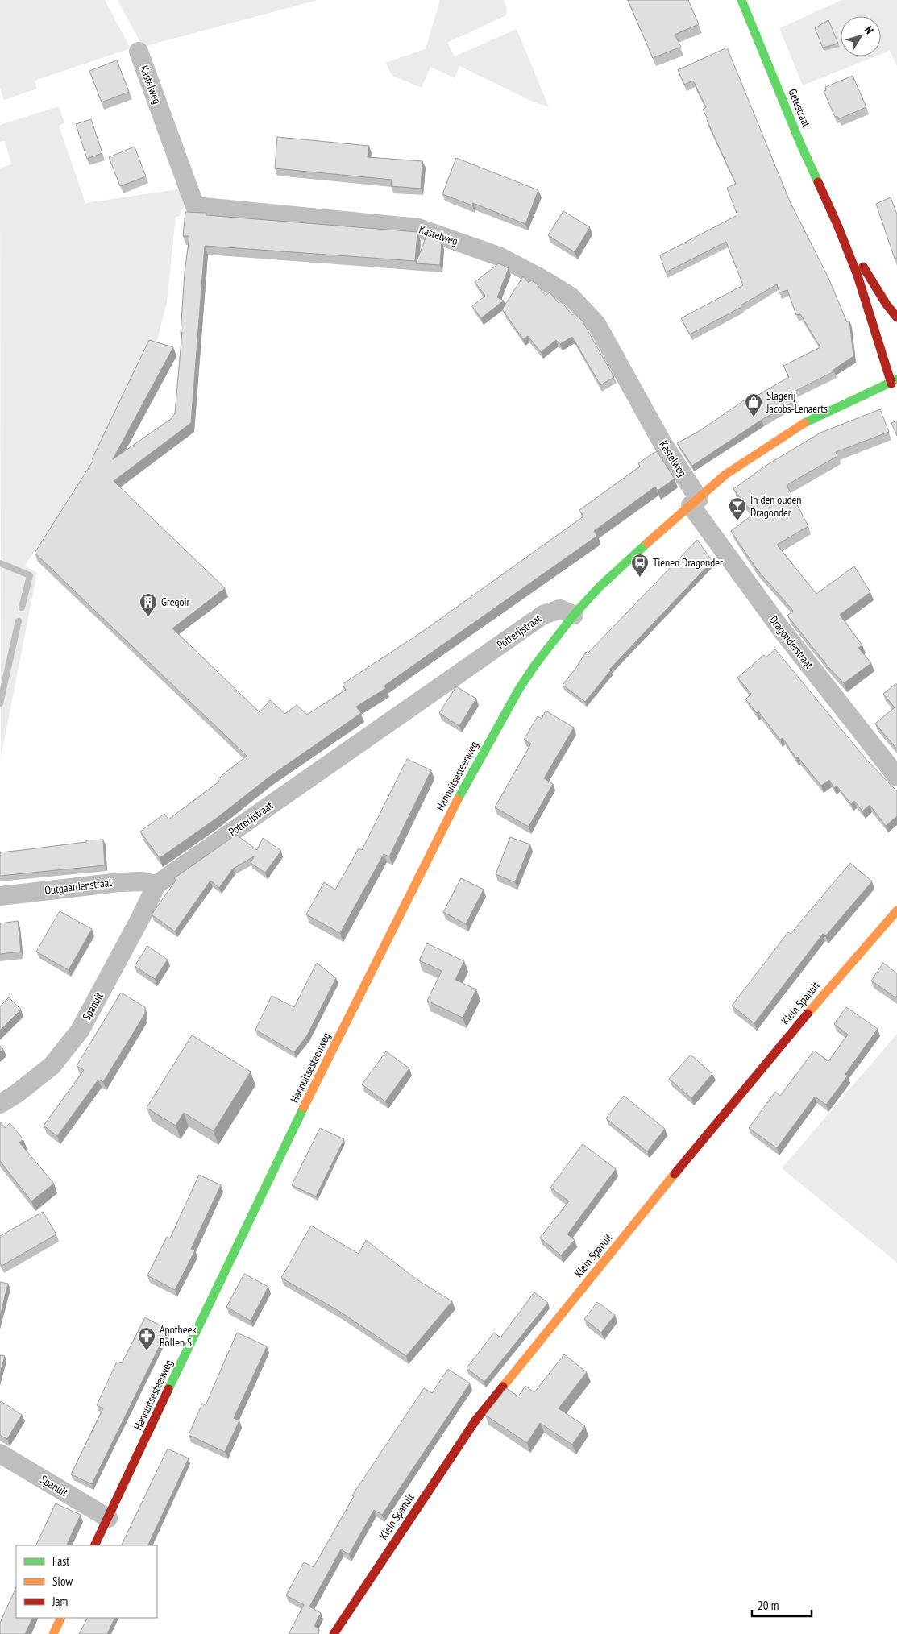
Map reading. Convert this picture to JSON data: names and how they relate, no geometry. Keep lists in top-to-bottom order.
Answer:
{
  "streets": {
    "street": [
      "Kastelweg",
      "Getestraat",
      "Potterijstraat",
      "Dragonderstraat",
      "Hannuitsesteenweg",
      "Outgaardenstraat",
      "Klein Spanuit",
      "Spanuit"
    ]
  },
  "crossings": [
    ["Kastelweg", "Dragonderstraat"],
    ["Potterijstraat", "Hannuitsesteenweg"],
    ["Potterijstraat", "Outgaardenstraat"],
    ["Potterijstraat", "Spanuit"],
    ["Hannuitsesteenweg", "Spanuit"],
    ["Outgaardenstraat", "Spanuit"]
  ],
  "places": {
    "shop": ["Slagerij Jacobs-Lenaerts"],
    "bar": ["In den ouden Dragonder"],
    "bus stop": ["Tienen Dragonder"],
    "building": ["Gregoir"],
    "pharmacy": ["Apotheek Bollen S"]
  },
  "legend": ["Fast", "Slow", "Jam"],
  "scale_bar": "20 m",
  "north": "top right"
}
